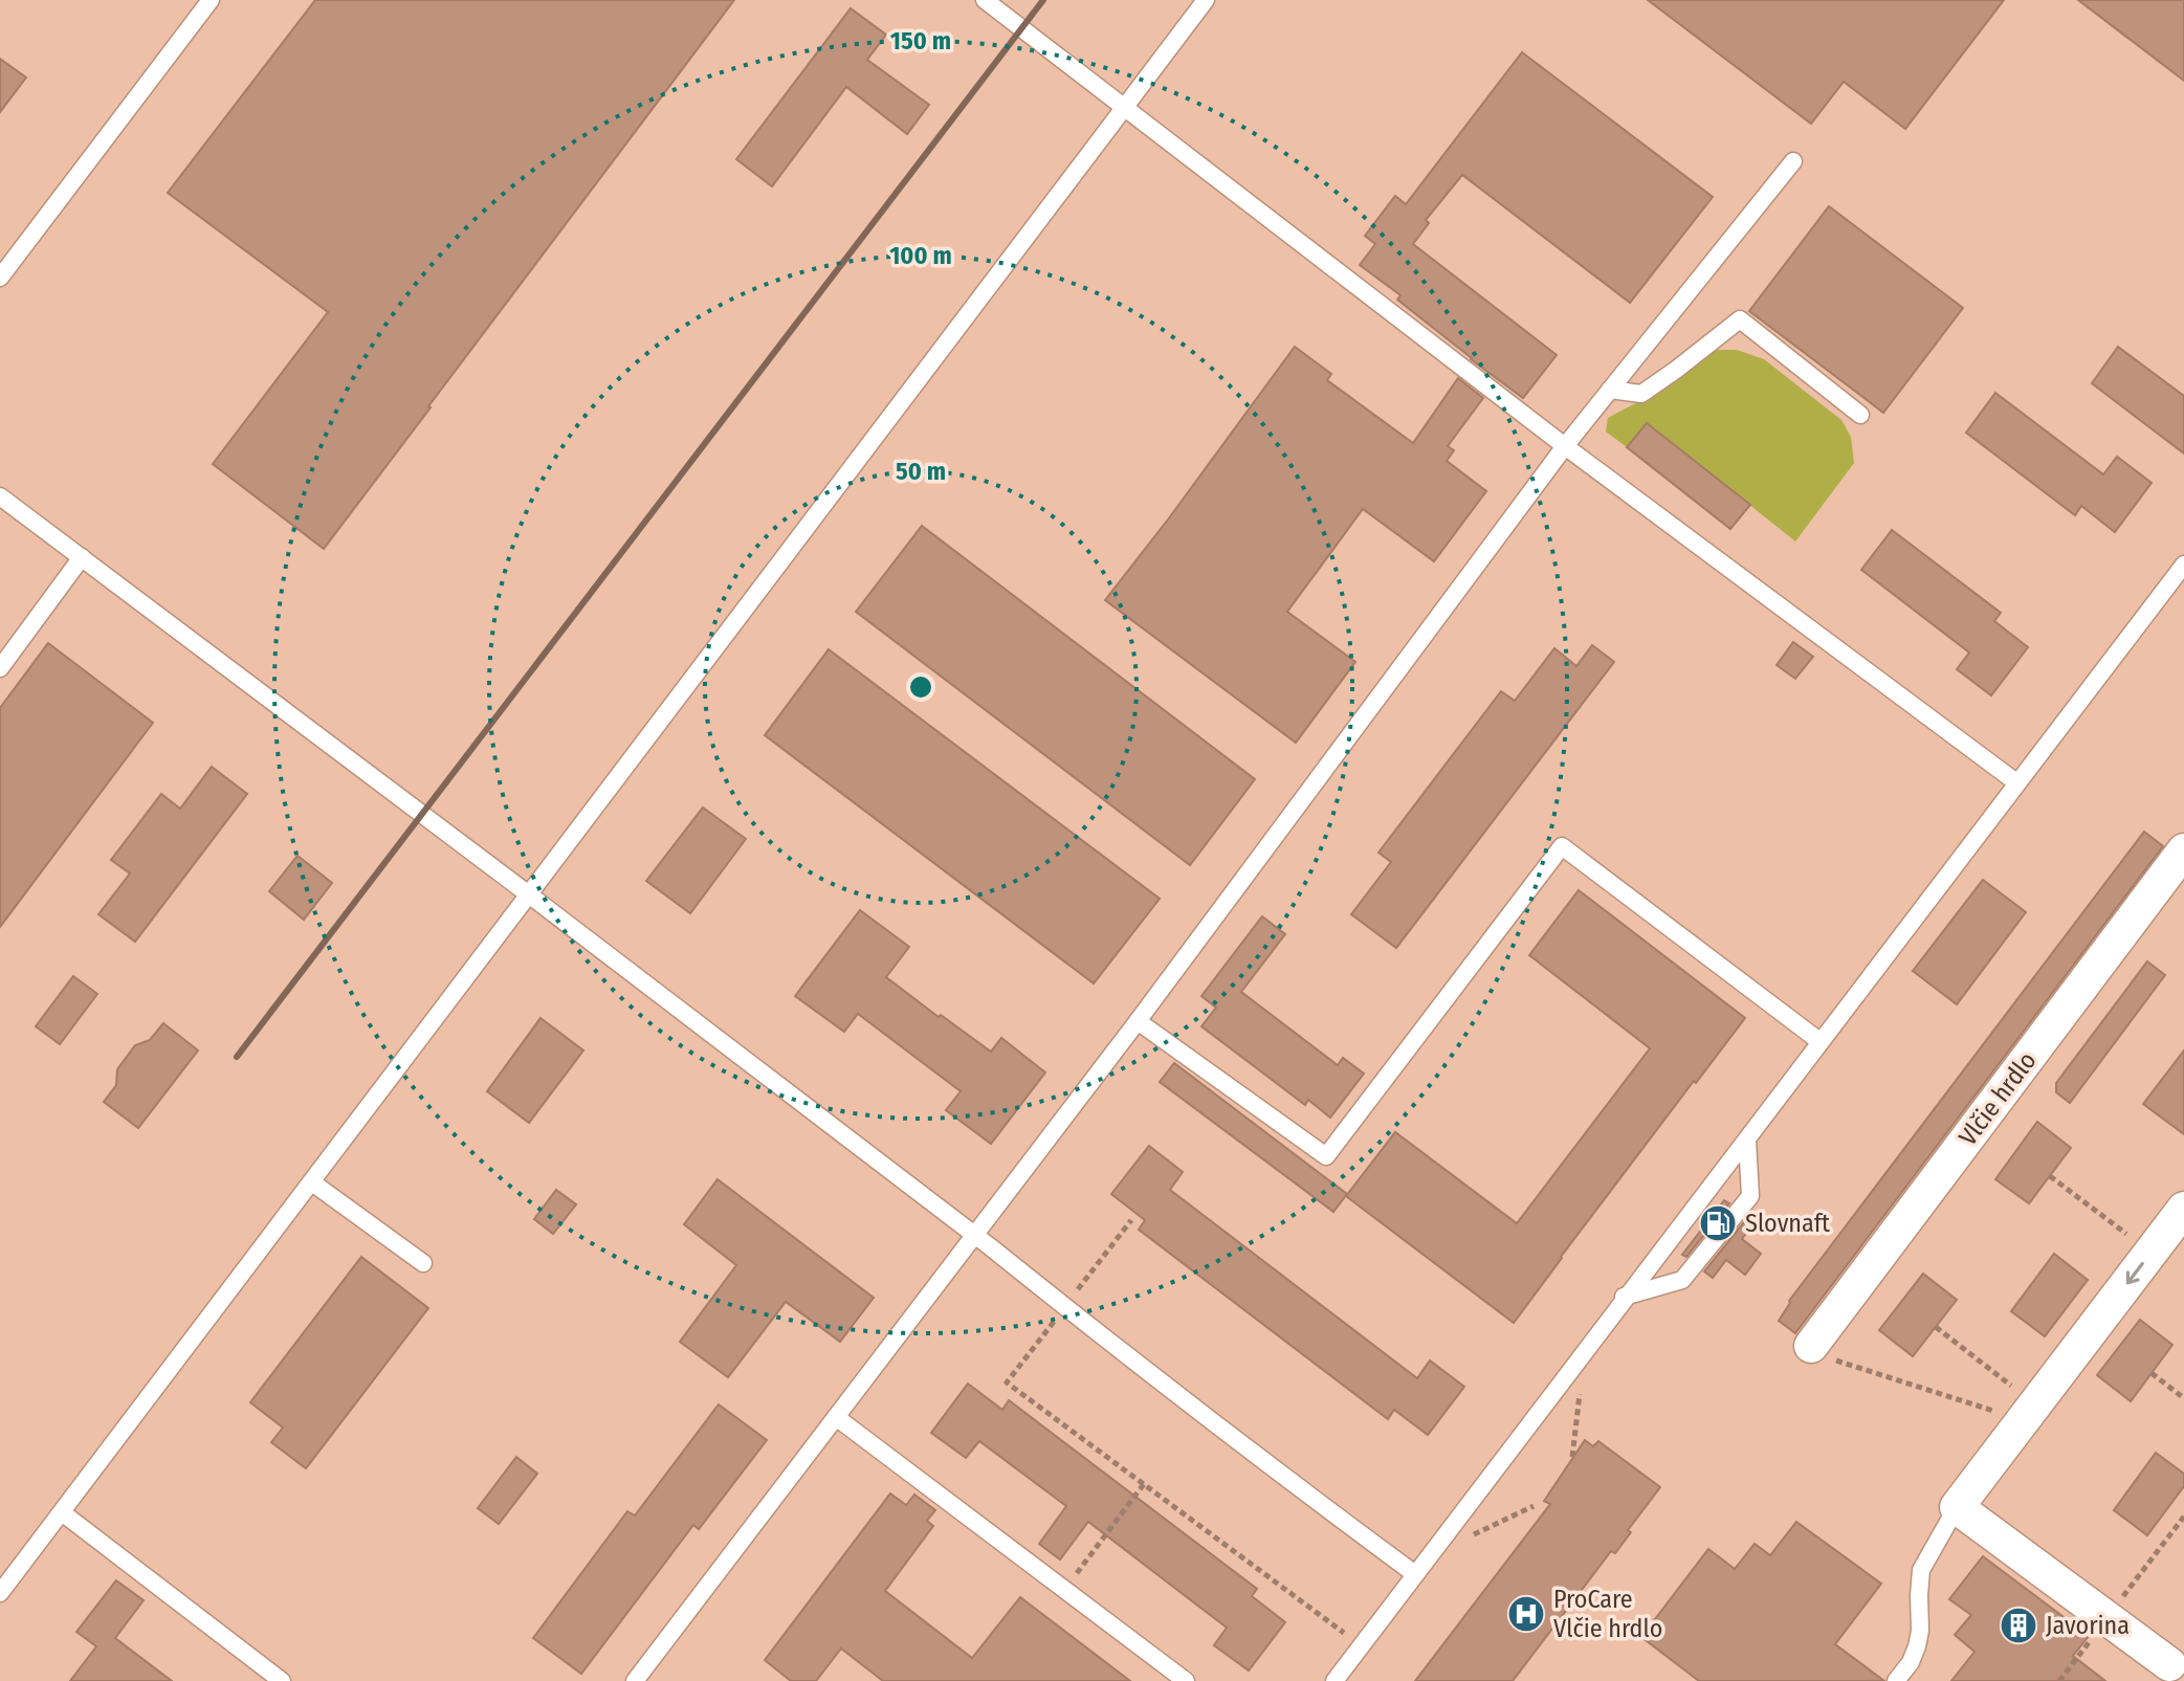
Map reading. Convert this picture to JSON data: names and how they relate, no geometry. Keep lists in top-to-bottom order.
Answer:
{
  "streets": {
    "street": ["Vlčie hrdlo"]
  },
  "places": {
    "fuel station": ["Slovnaft"],
    "hospital": ["ProCare Vlčie hrdlo"],
    "building": ["Javorina"]
  },
  "rings": ["150 m", "100 m", "50 m"]
}
